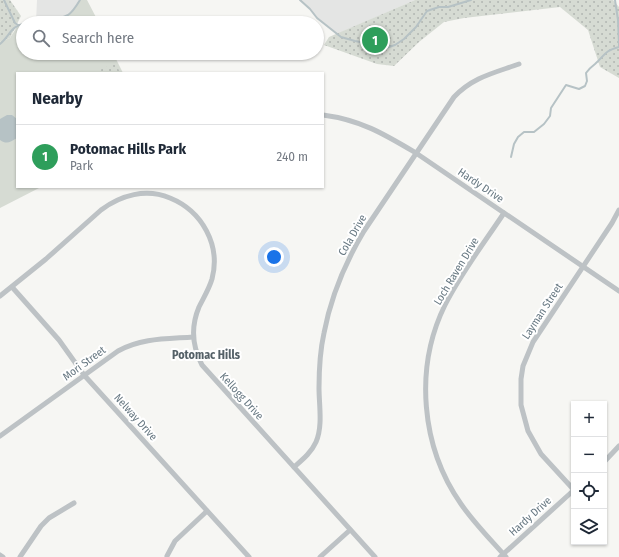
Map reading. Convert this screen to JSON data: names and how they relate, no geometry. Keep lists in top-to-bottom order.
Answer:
{
  "streets": {
    "street": [
      "Hardy Drive",
      "Cola Drive",
      "Loch Raven Drive",
      "Layman Street",
      "Mori Street",
      "Kellogg Drive",
      "Nelway Drive"
    ]
  },
  "crossings": [
    ["Hardy Drive", "Cola Drive"],
    ["Hardy Drive", "Loch Raven Drive"],
    ["Hardy Drive", "Layman Street"],
    ["Cola Drive", "Kellogg Drive"],
    ["Mori Street", "Kellogg Drive"],
    ["Mori Street", "Nelway Drive"],
    ["Kellogg Drive", "Nelway Drive"]
  ],
  "districts": ["Potomac Hills"],
  "page": {
    "search": "Search here",
    "pins": "1",
    "heading": "Nearby",
    "list": [
      {
        "mark": "1",
        "name": "Potomac Hills Park",
        "note": "Park",
        "value": "240 m"
      }
    ],
    "map_buttons": ["+", "−"]
  }
}
